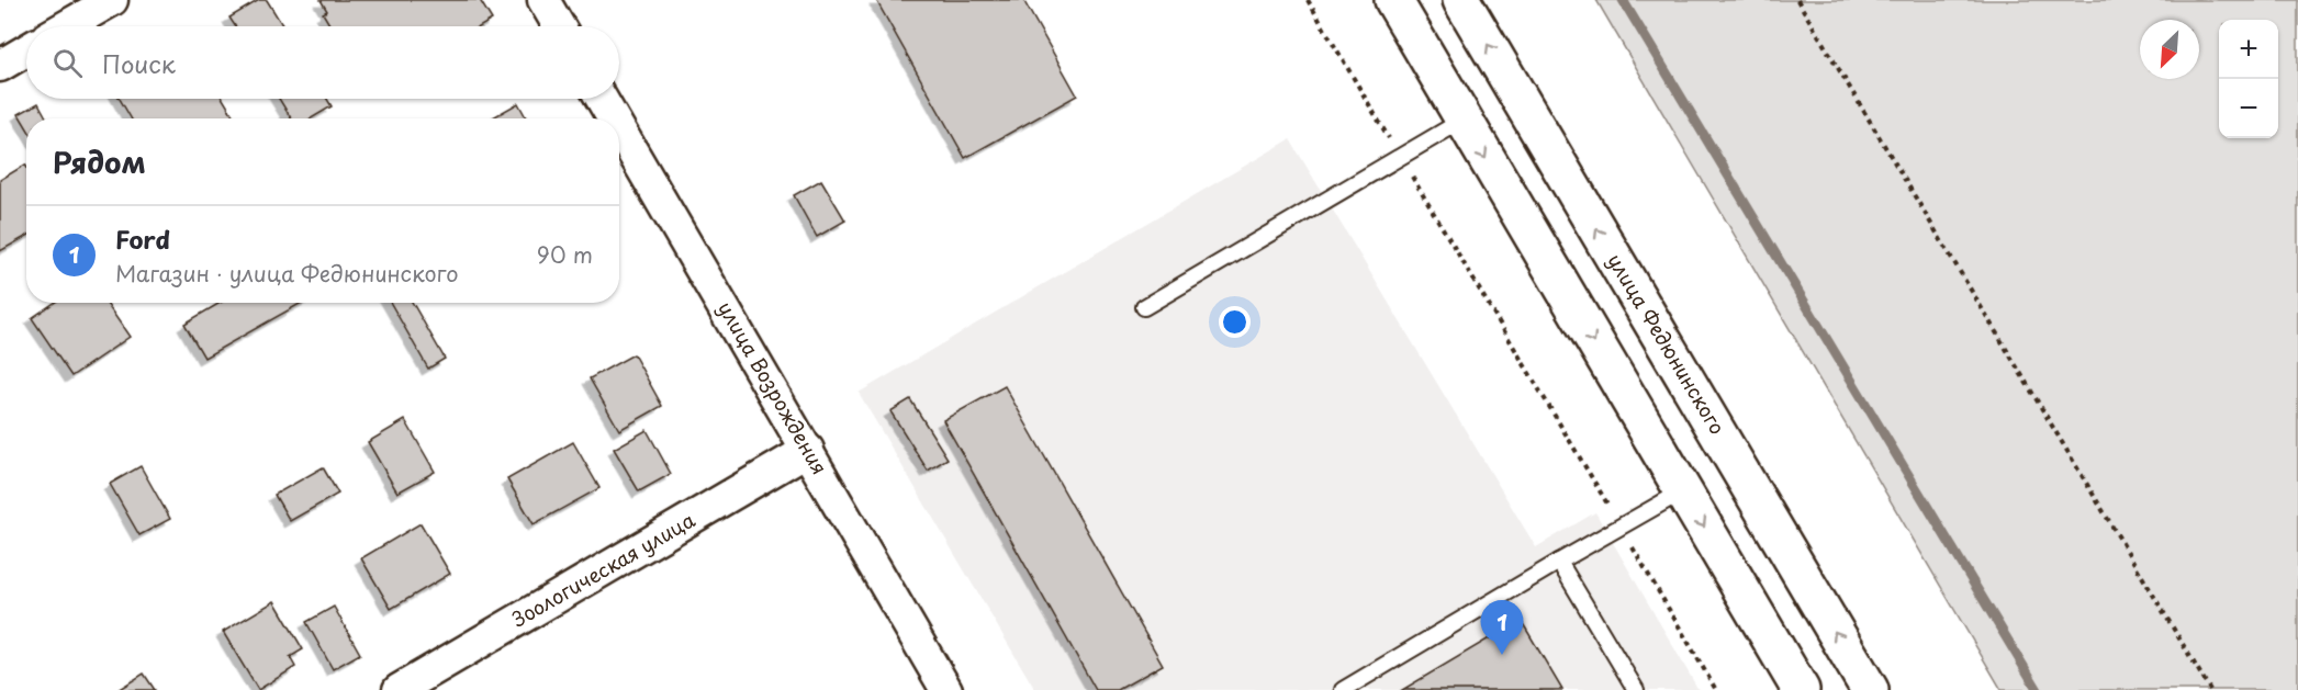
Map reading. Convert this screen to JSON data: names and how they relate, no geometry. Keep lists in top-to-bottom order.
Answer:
{
  "streets": {
    "highway": ["улица Федюнинского"],
    "street": ["улица Возрождения", "Зоологическая улица"]
  },
  "crossings": [
    ["улица Возрождения", "Зоологическая улица"]
  ],
  "north": "bottom left",
  "page": {
    "map_buttons": ["+", "−"],
    "search": "Поиск",
    "heading": "Рядом",
    "list": [
      {
        "mark": "1",
        "name": "Ford",
        "note": "Магазин · улица Федюнинского",
        "value": "90 m"
      }
    ],
    "pins": "1"
  }
}
